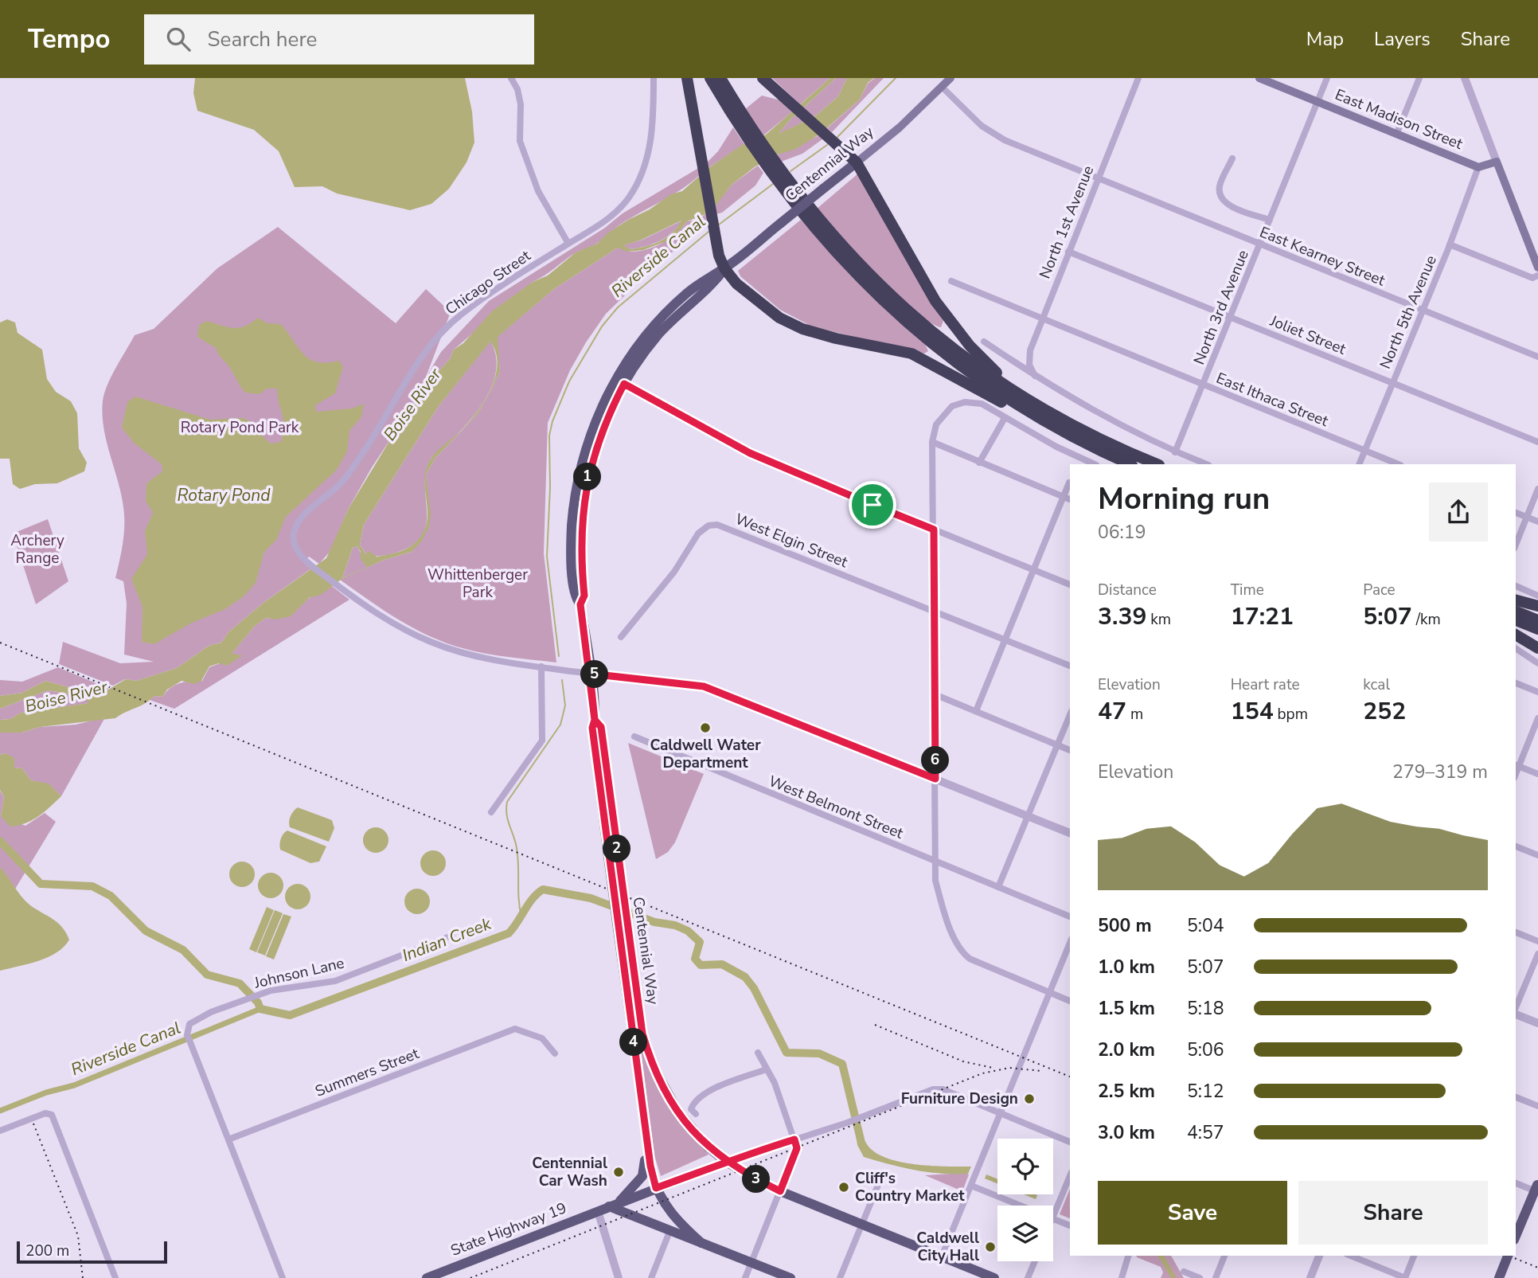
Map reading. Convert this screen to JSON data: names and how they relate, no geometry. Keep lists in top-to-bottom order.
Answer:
{
  "streets": {
    "main road": ["East Madison Street", "Centennial Way", "State Highway 19"],
    "street": [
      "North 1st Avenue",
      "East Kearney Street",
      "Chicago Street",
      "North 3rd Avenue",
      "North 5th Avenue",
      "Joliet Street",
      "East Ithaca Street",
      "West Elgin Street",
      "West Belmont Street",
      "Johnson Lane",
      "Summers Street"
    ]
  },
  "crossings": [
    ["East Madison Street", "North 3rd Avenue"],
    ["East Madison Street", "North 5th Avenue"],
    ["Centennial Way", "East Kearney Street"],
    ["Centennial Way", "Chicago Street"],
    ["Centennial Way", "State Highway 19"],
    ["North 1st Avenue", "East Kearney Street"],
    ["North 1st Avenue", "Joliet Street"],
    ["North 1st Avenue", "East Ithaca Street"],
    ["East Kearney Street", "North 3rd Avenue"],
    ["East Kearney Street", "North 5th Avenue"],
    ["North 3rd Avenue", "Joliet Street"],
    ["North 3rd Avenue", "East Ithaca Street"],
    ["North 5th Avenue", "Joliet Street"],
    ["North 5th Avenue", "East Ithaca Street"],
    ["Johnson Lane", "Summers Street"]
  ],
  "water": [
    "Riverside Canal",
    "Boise River",
    "Rotary Pond",
    "Indian Creek"
  ],
  "parks": ["Rotary Pond Park", "Archery Range", "Whittenberger Park"],
  "places": [
    "Caldwell Water Department",
    "Furniture Design",
    "Centennial Car Wash",
    "Cliff's Country Market",
    "Caldwell City Hall"
  ],
  "scale_bar": "200 m",
  "page": {
    "header": "Tempo",
    "search": "Search here",
    "nav": ["Map", "Layers", "Share"],
    "pins": [
      "1",
      "5",
      "6",
      "2",
      "4",
      "3"
    ],
    "heading": ["Morning run", "06:19"],
    "stats": [
      ["Distance", "3.39 km"],
      ["Time", "17:21"],
      ["Pace", "5:07 /km"],
      ["Elevation", "47 m"],
      ["Heart rate", "154 bpm"],
      ["kcal", "252"]
    ],
    "chart": ["Elevation", "279–319 m"],
    "list": [
      {
        "name": "500 m",
        "note": "5:04"
      },
      {
        "name": "1.0 km",
        "note": "5:07"
      },
      {
        "name": "1.5 km",
        "note": "5:18"
      },
      {
        "name": "2.0 km",
        "note": "5:06"
      },
      {
        "name": "2.5 km",
        "note": "5:12"
      },
      {
        "name": "3.0 km",
        "note": "4:57"
      }
    ],
    "buttons": ["Save", "Share"],
    "scale": "200 m"
  }
}
